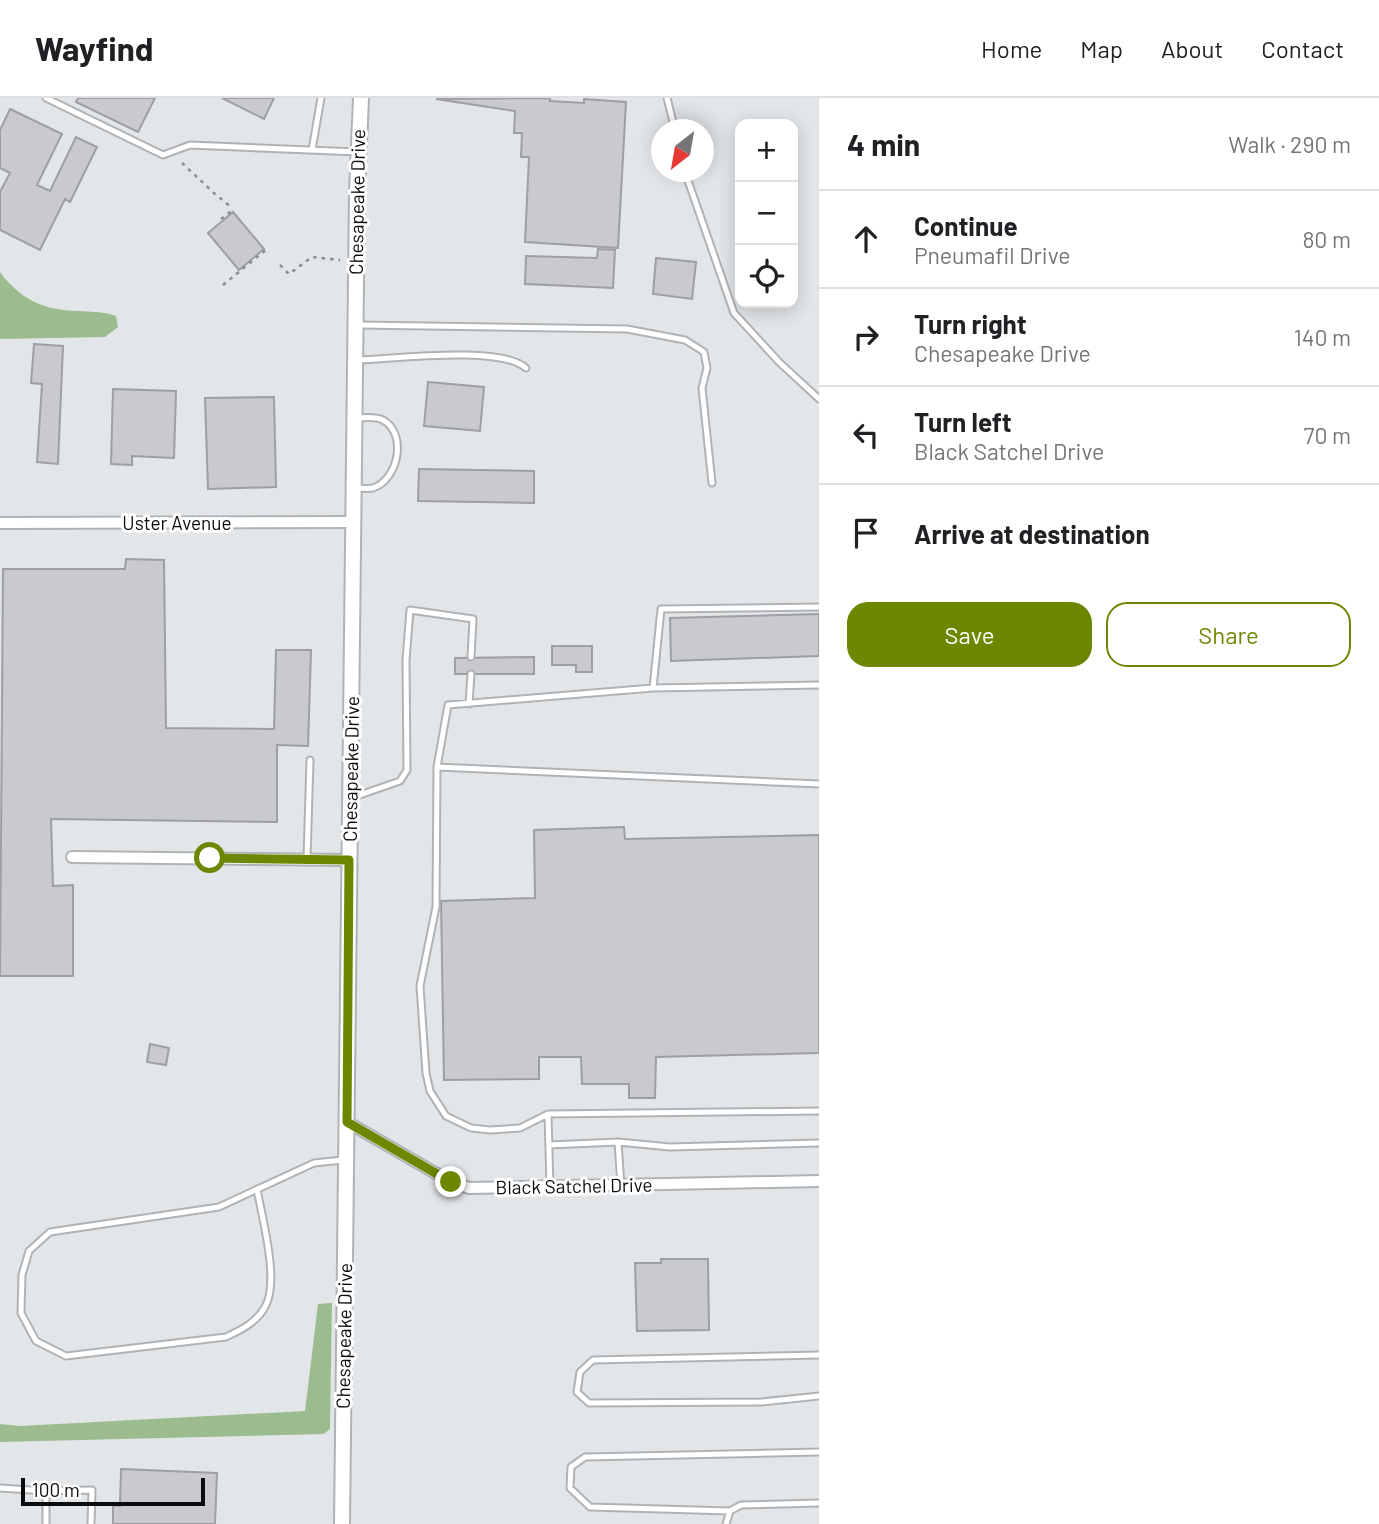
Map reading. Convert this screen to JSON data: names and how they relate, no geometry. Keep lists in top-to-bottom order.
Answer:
{
  "streets": {
    "street": ["Chesapeake Drive", "Uster Avenue", "Black Satchel Drive"]
  },
  "crossings": [
    ["Chesapeake Drive", "Uster Avenue"],
    ["Chesapeake Drive", "Black Satchel Drive"]
  ],
  "scale_bar": "100 m",
  "north": "bottom left",
  "page": {
    "header": "Wayfind",
    "nav": [
      "Home",
      "Map",
      "About",
      "Contact"
    ],
    "heading": ["4 min", "Walk · 290 m"],
    "map_buttons": ["+", "−"],
    "list": [
      ["Continue", "Pneumafil Drive", "80 m"],
      ["Turn right", "Chesapeake Drive", "140 m"],
      ["Turn left", "Black Satchel Drive", "70 m"],
      "Arrive at destination"
    ],
    "buttons": ["Save", "Share"],
    "scale": "100 m"
  }
}
